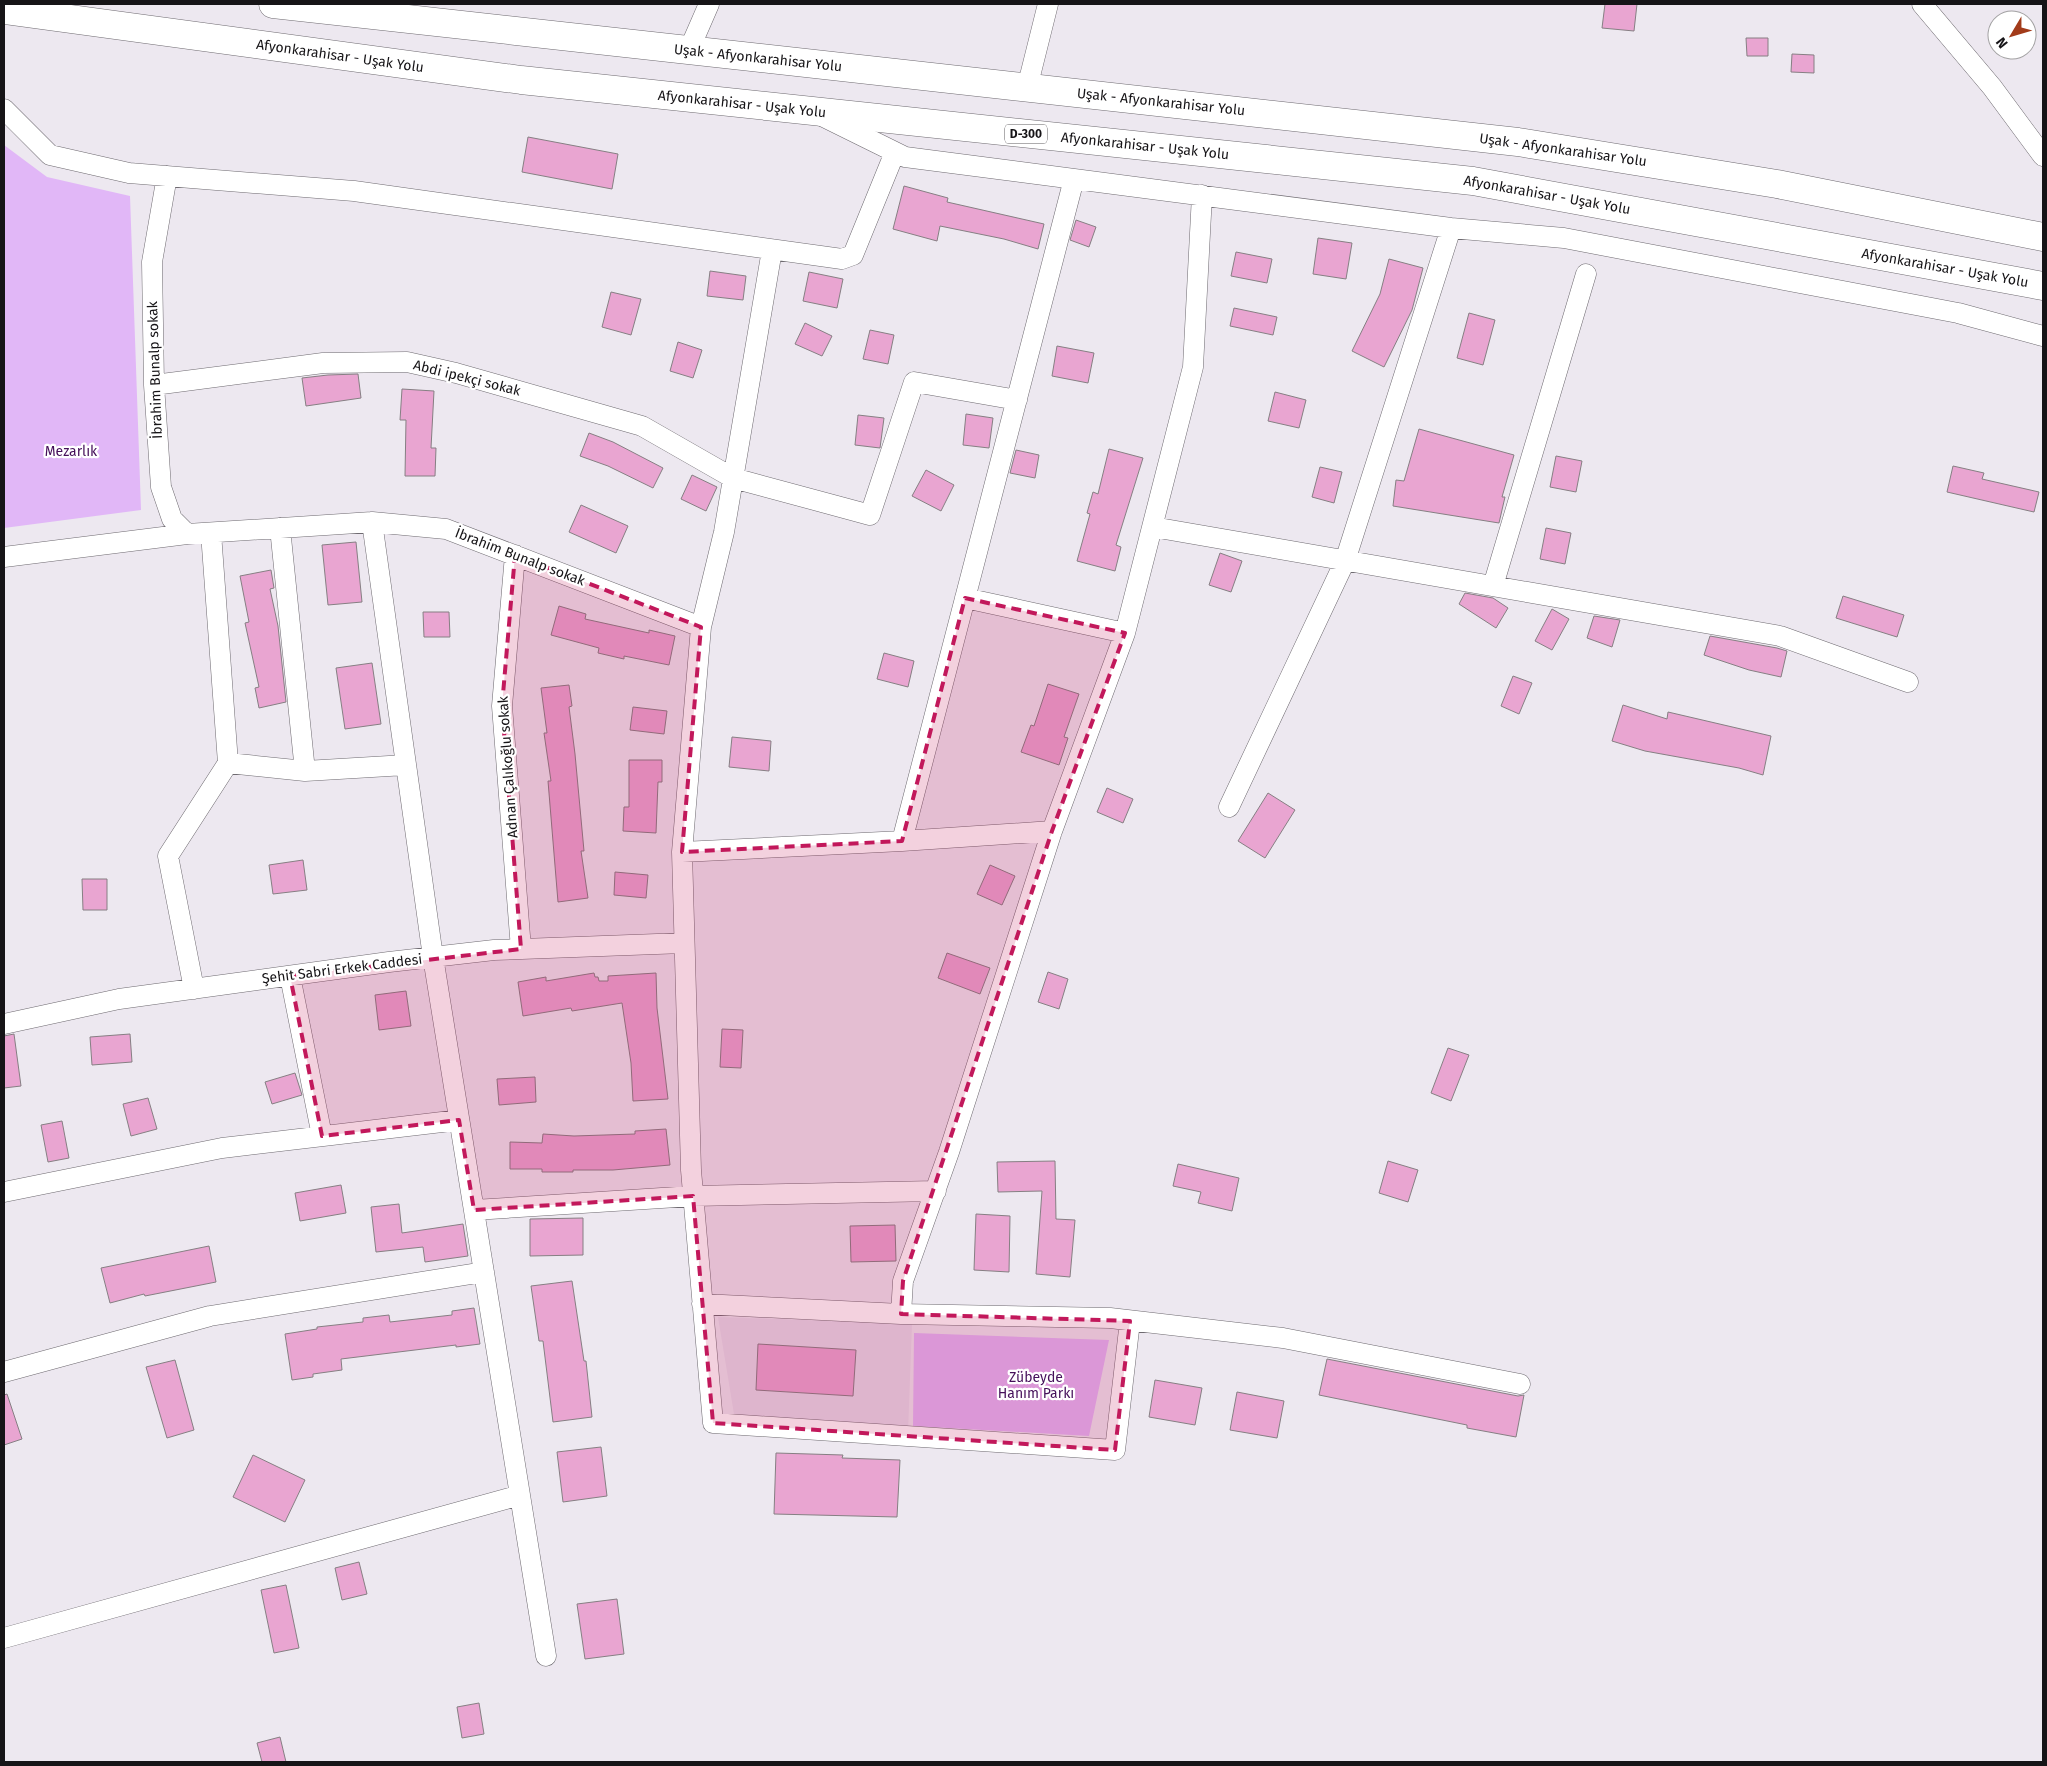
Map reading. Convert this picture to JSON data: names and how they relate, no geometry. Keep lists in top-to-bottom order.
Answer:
{
  "streets": {
    "highway": ["Afyonkarahisar - Uşak Yolu", "Uşak - Afyonkarahisar Yolu", "D-300"],
    "street": [
      "İbrahim Bunalp sokak",
      "Abdi ipekçi sokak",
      "Adnan Çalıkoğlu sokak",
      "Şehit Sabri Erkek Caddesi"
    ]
  },
  "crossings": [
    ["İbrahim Bunalp sokak", "Abdi ipekçi sokak"],
    ["İbrahim Bunalp sokak", "Adnan Çalıkoğlu sokak"],
    ["Adnan Çalıkoğlu sokak", "Şehit Sabri Erkek Caddesi"]
  ],
  "parks": ["Mezarlık", "Zübeyde Hanım Parkı"],
  "north": "bottom left"
}
